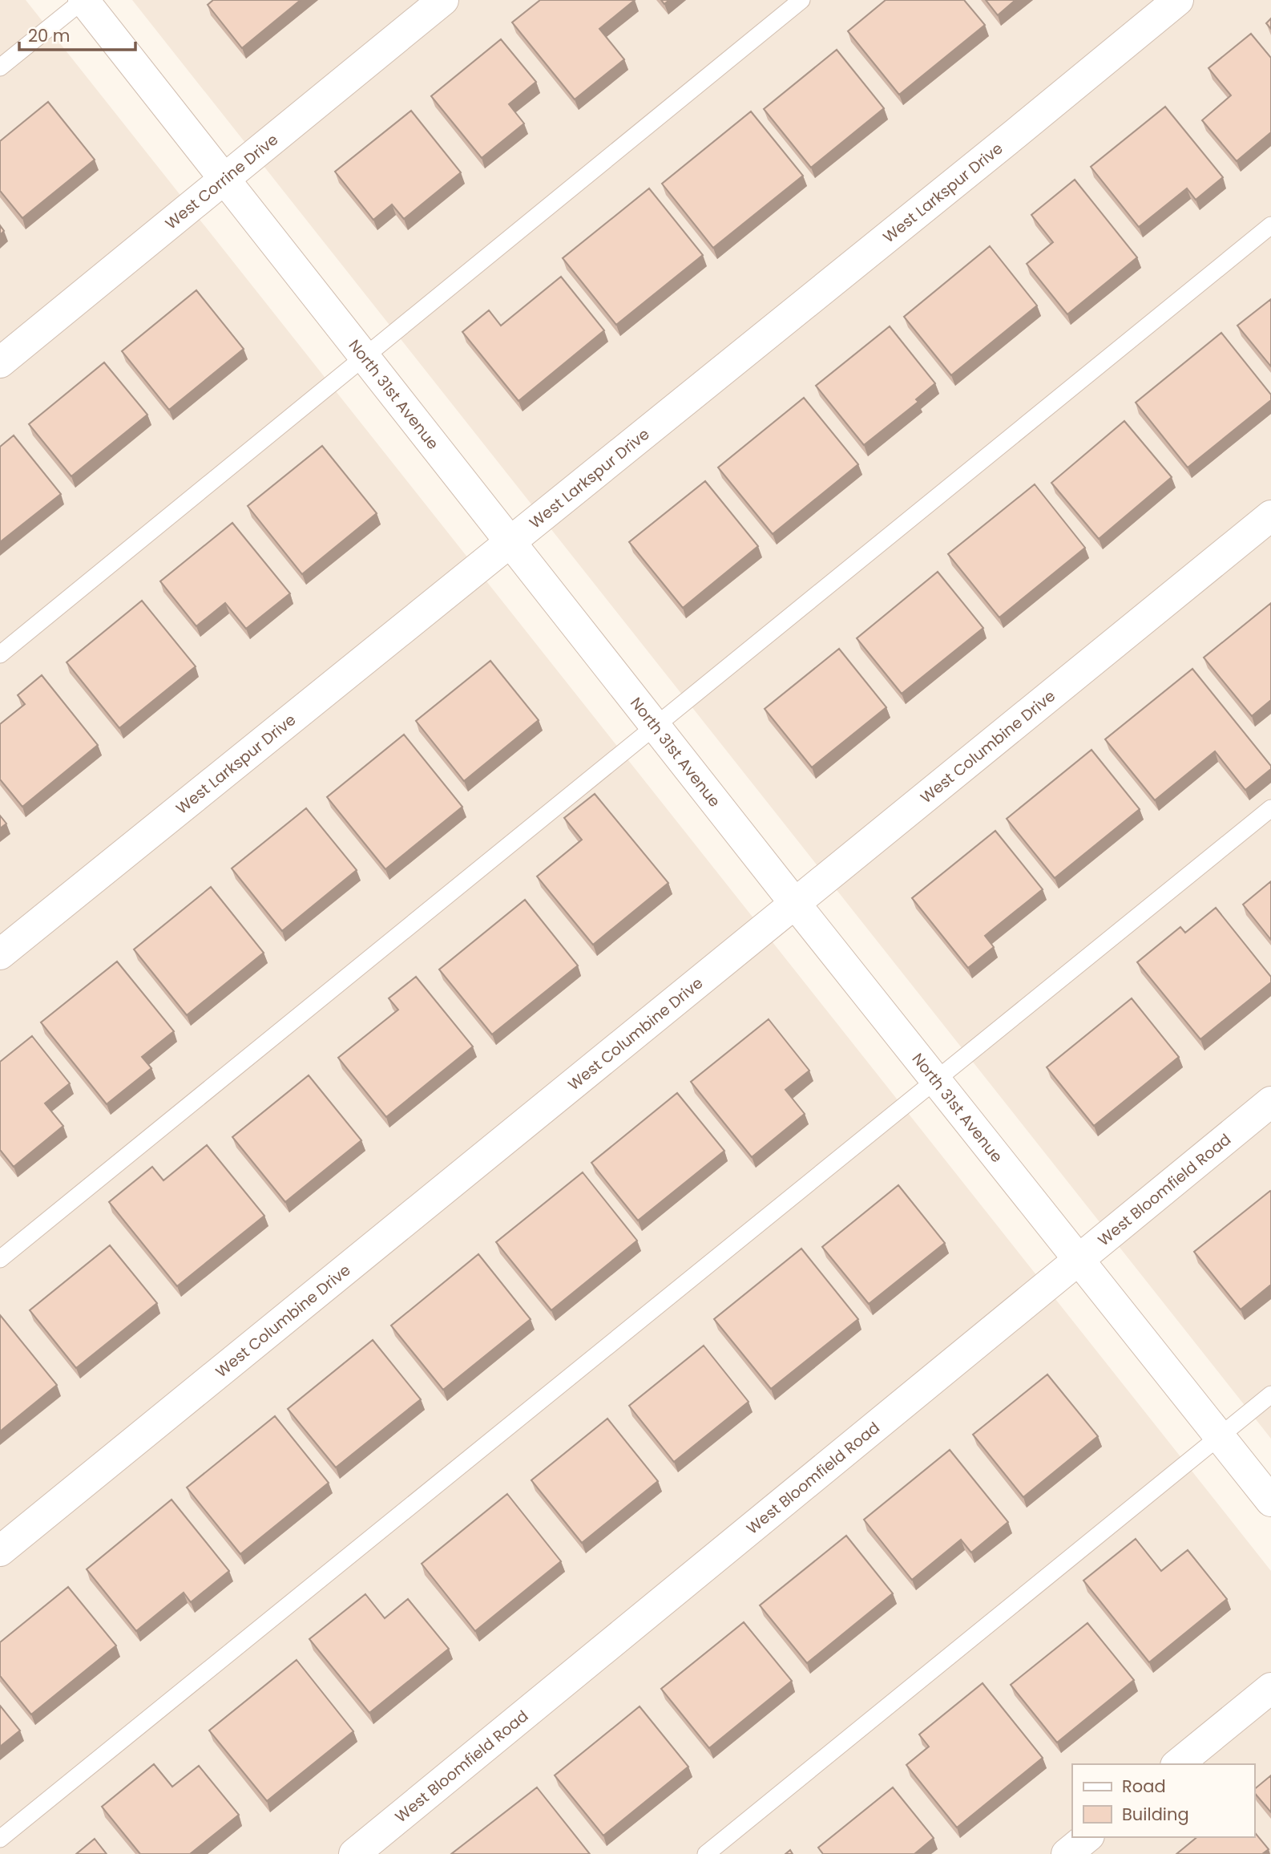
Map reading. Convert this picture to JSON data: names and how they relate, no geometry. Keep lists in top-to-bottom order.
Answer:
{
  "streets": {
    "street": [
      "West Corrine Drive",
      "West Larkspur Drive",
      "North 31st Avenue",
      "West Columbine Drive",
      "West Bloomfield Road"
    ]
  },
  "crossings": [
    ["West Corrine Drive", "North 31st Avenue"],
    ["West Larkspur Drive", "North 31st Avenue"],
    ["North 31st Avenue", "West Columbine Drive"],
    ["North 31st Avenue", "West Bloomfield Road"]
  ],
  "legend": ["Road", "Building"],
  "scale_bar": "20 m"
}
